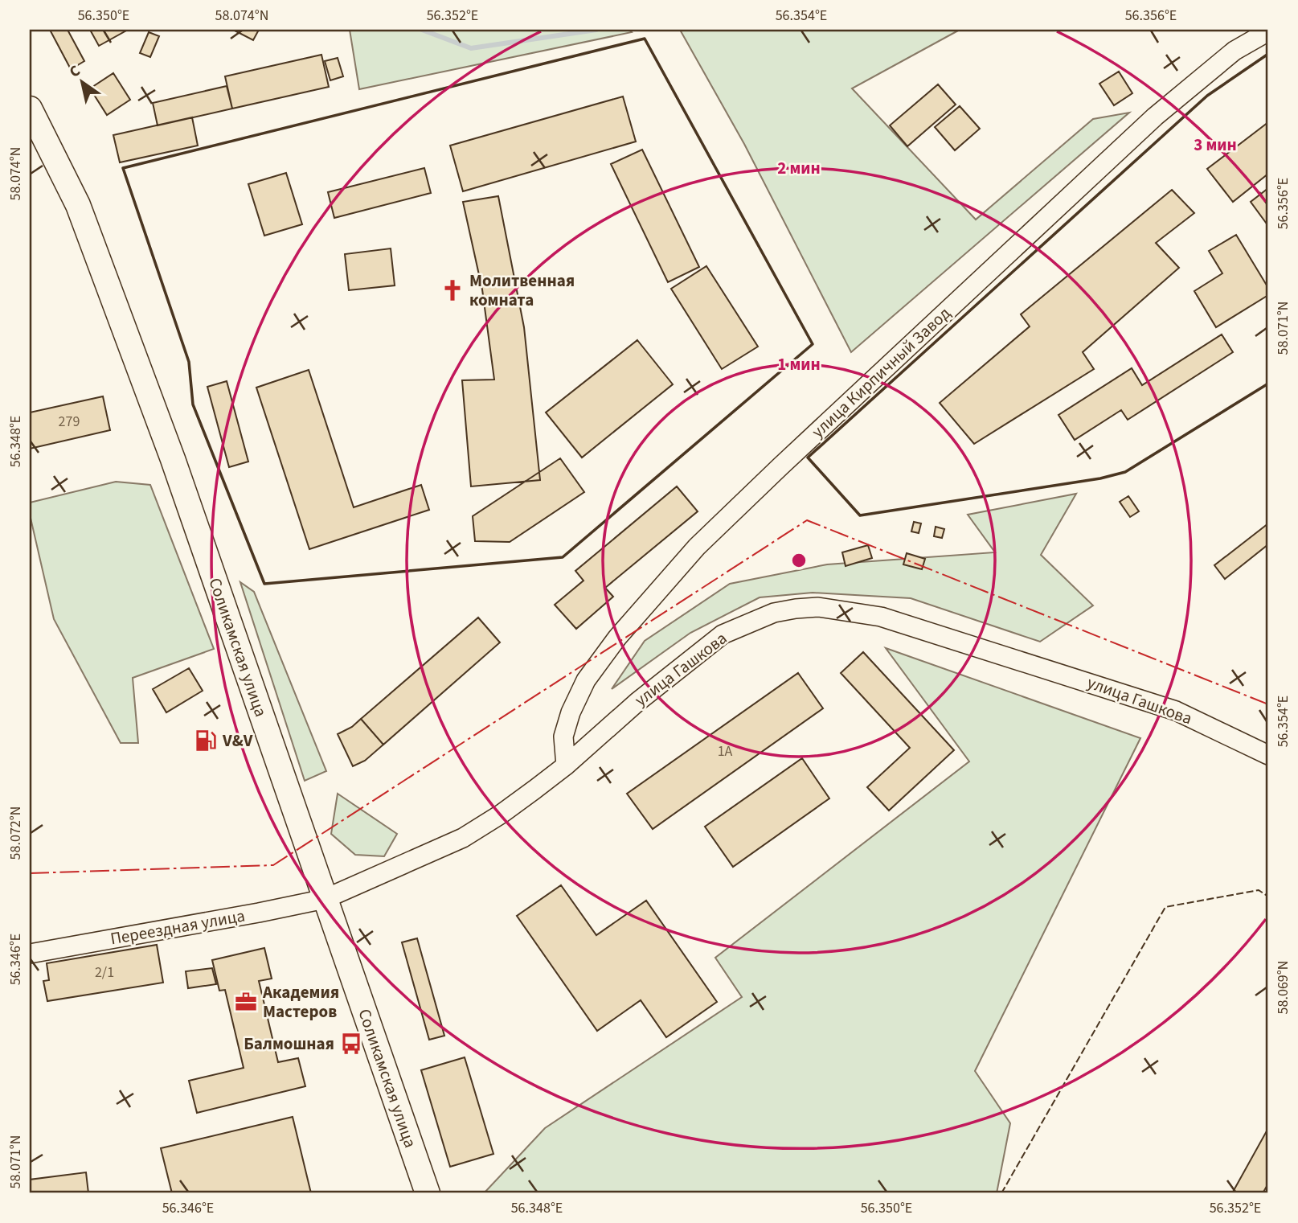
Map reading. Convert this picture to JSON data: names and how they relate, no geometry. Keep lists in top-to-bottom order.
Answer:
{
  "streets": {
    "main road": ["Соликамская улица"],
    "street": ["улица Кирпичный Завод", "улица Гашкова", "Переездная улица"]
  },
  "crossings": [
    ["улица Кирпичный Завод", "улица Гашкова"],
    ["Соликамская улица", "улица Гашкова"],
    ["Соликамская улица", "Переездная улица"],
    ["улица Гашкова", "Переездная улица"]
  ],
  "places": {
    "church": ["Молитвенная комната"],
    "fuel station": ["V&V"],
    "office": ["Академия Мастеров"],
    "bus stop": ["Балмошная"]
  },
  "house_numbers": ["279", "1А", "2/1"],
  "north": "top left",
  "coordinates": [
    "56.350°E",
    "58.074°N",
    "56.352°E",
    "56.354°E",
    "56.356°E",
    "58.071°N",
    "56.348°E",
    "58.072°N",
    "56.346°E",
    "58.069°N"
  ],
  "rings": ["3 мин", "2 мин", "1 мин"]
}
